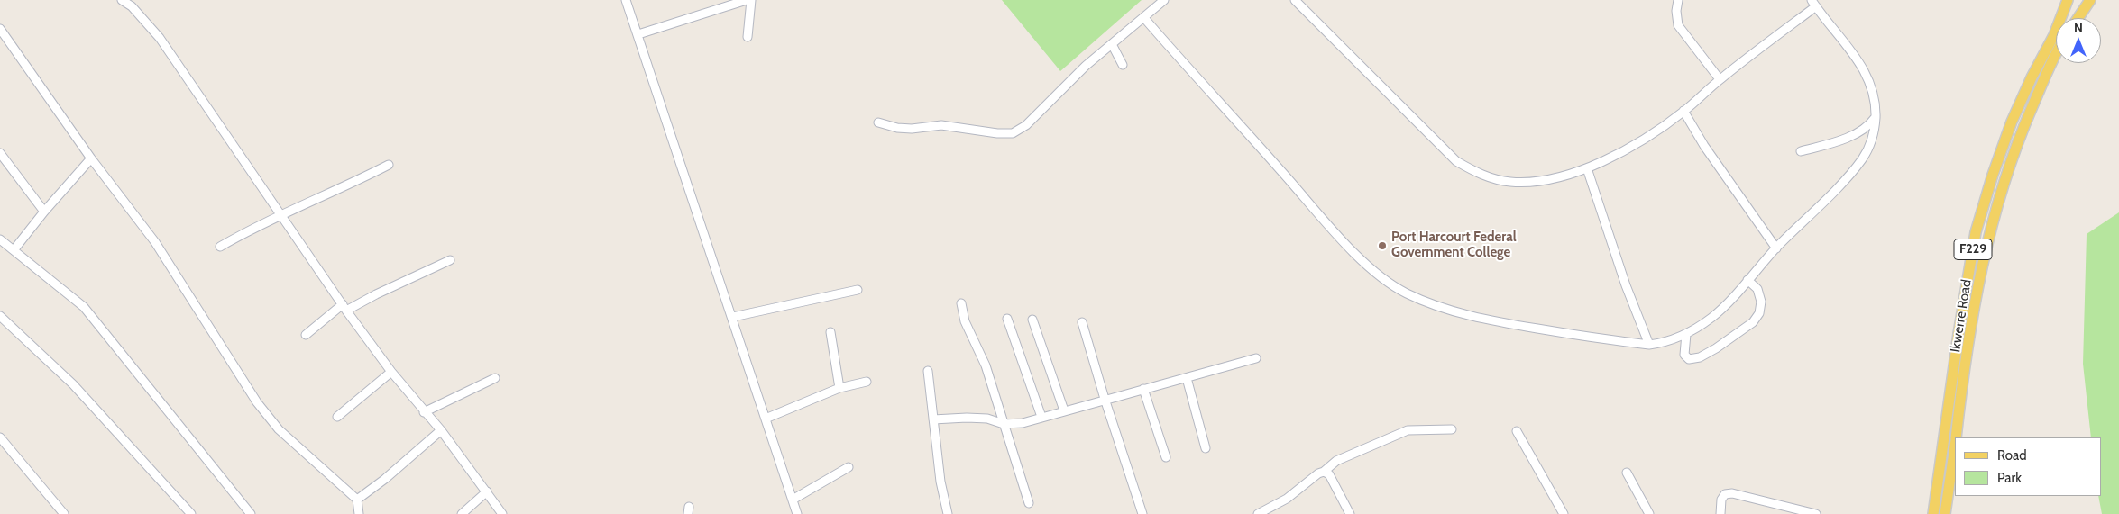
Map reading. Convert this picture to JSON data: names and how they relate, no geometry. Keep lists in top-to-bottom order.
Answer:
{
  "streets": {
    "main road": ["F229", "Ikwerre Road"]
  },
  "places": ["Port Harcourt Federal Government College"],
  "legend": ["Road", "Park"],
  "north": "top"
}
